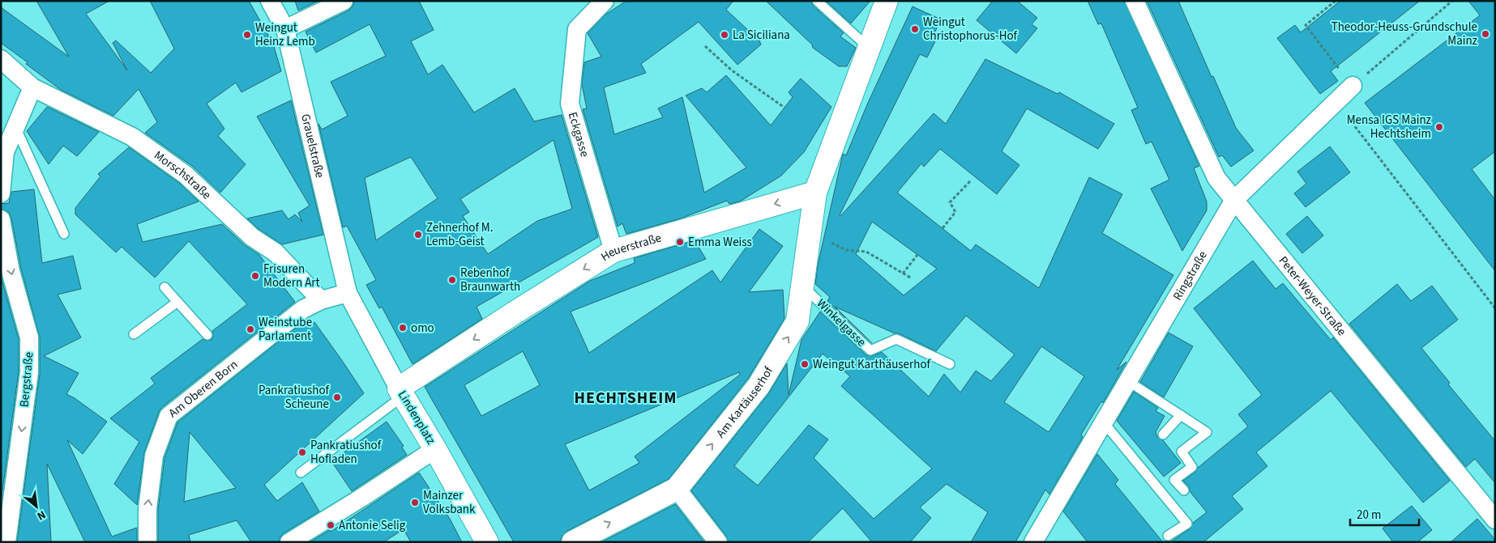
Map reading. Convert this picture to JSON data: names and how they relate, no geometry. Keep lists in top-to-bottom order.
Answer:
{
  "streets": {
    "street": [
      "Eckgasse",
      "Grauelstraße",
      "Morschstraße",
      "Heuerstraße",
      "Ringstraße",
      "Peter-Weyer-Straße",
      "Bergstraße",
      "Am Oberen Born",
      "Am Kartäuserhof",
      "Lindenplatz"
    ],
    "lane": ["Winkelgasse"]
  },
  "crossings": [
    ["Eckgasse", "Heuerstraße"],
    ["Grauelstraße", "Lindenplatz"],
    ["Morschstraße", "Am Oberen Born"],
    ["Heuerstraße", "Am Kartäuserhof"],
    ["Heuerstraße", "Lindenplatz"],
    ["Ringstraße", "Peter-Weyer-Straße"],
    ["Winkelgasse", "Am Kartäuserhof"]
  ],
  "one_way": [
    "Heuerstraße",
    "Bergstraße",
    "Am Oberen Born",
    "Am Kartäuserhof"
  ],
  "districts": ["HECHTSHEIM"],
  "places": [
    "Weingut Christophorus-Hof",
    "Theodor-Heuss-Grundschule Mainz",
    "Weingut Heinz Lemb",
    "La Siciliana",
    "Mensa IGS Mainz Hechtsheim",
    "Zehnerhof M. Lemb-Geist",
    "Emma Weiss",
    "Frisuren Modern Art",
    "Rebenhof Braunwarth",
    "omo",
    "Weinstube Parlament",
    "Weingut Karthäuserhof",
    "Pankratiushof Scheune",
    "Pankratiushof Hofladen",
    "Mainzer Volksbank",
    "Antonie Selig"
  ],
  "scale_bar": "20 m",
  "north": "bottom right"
}
